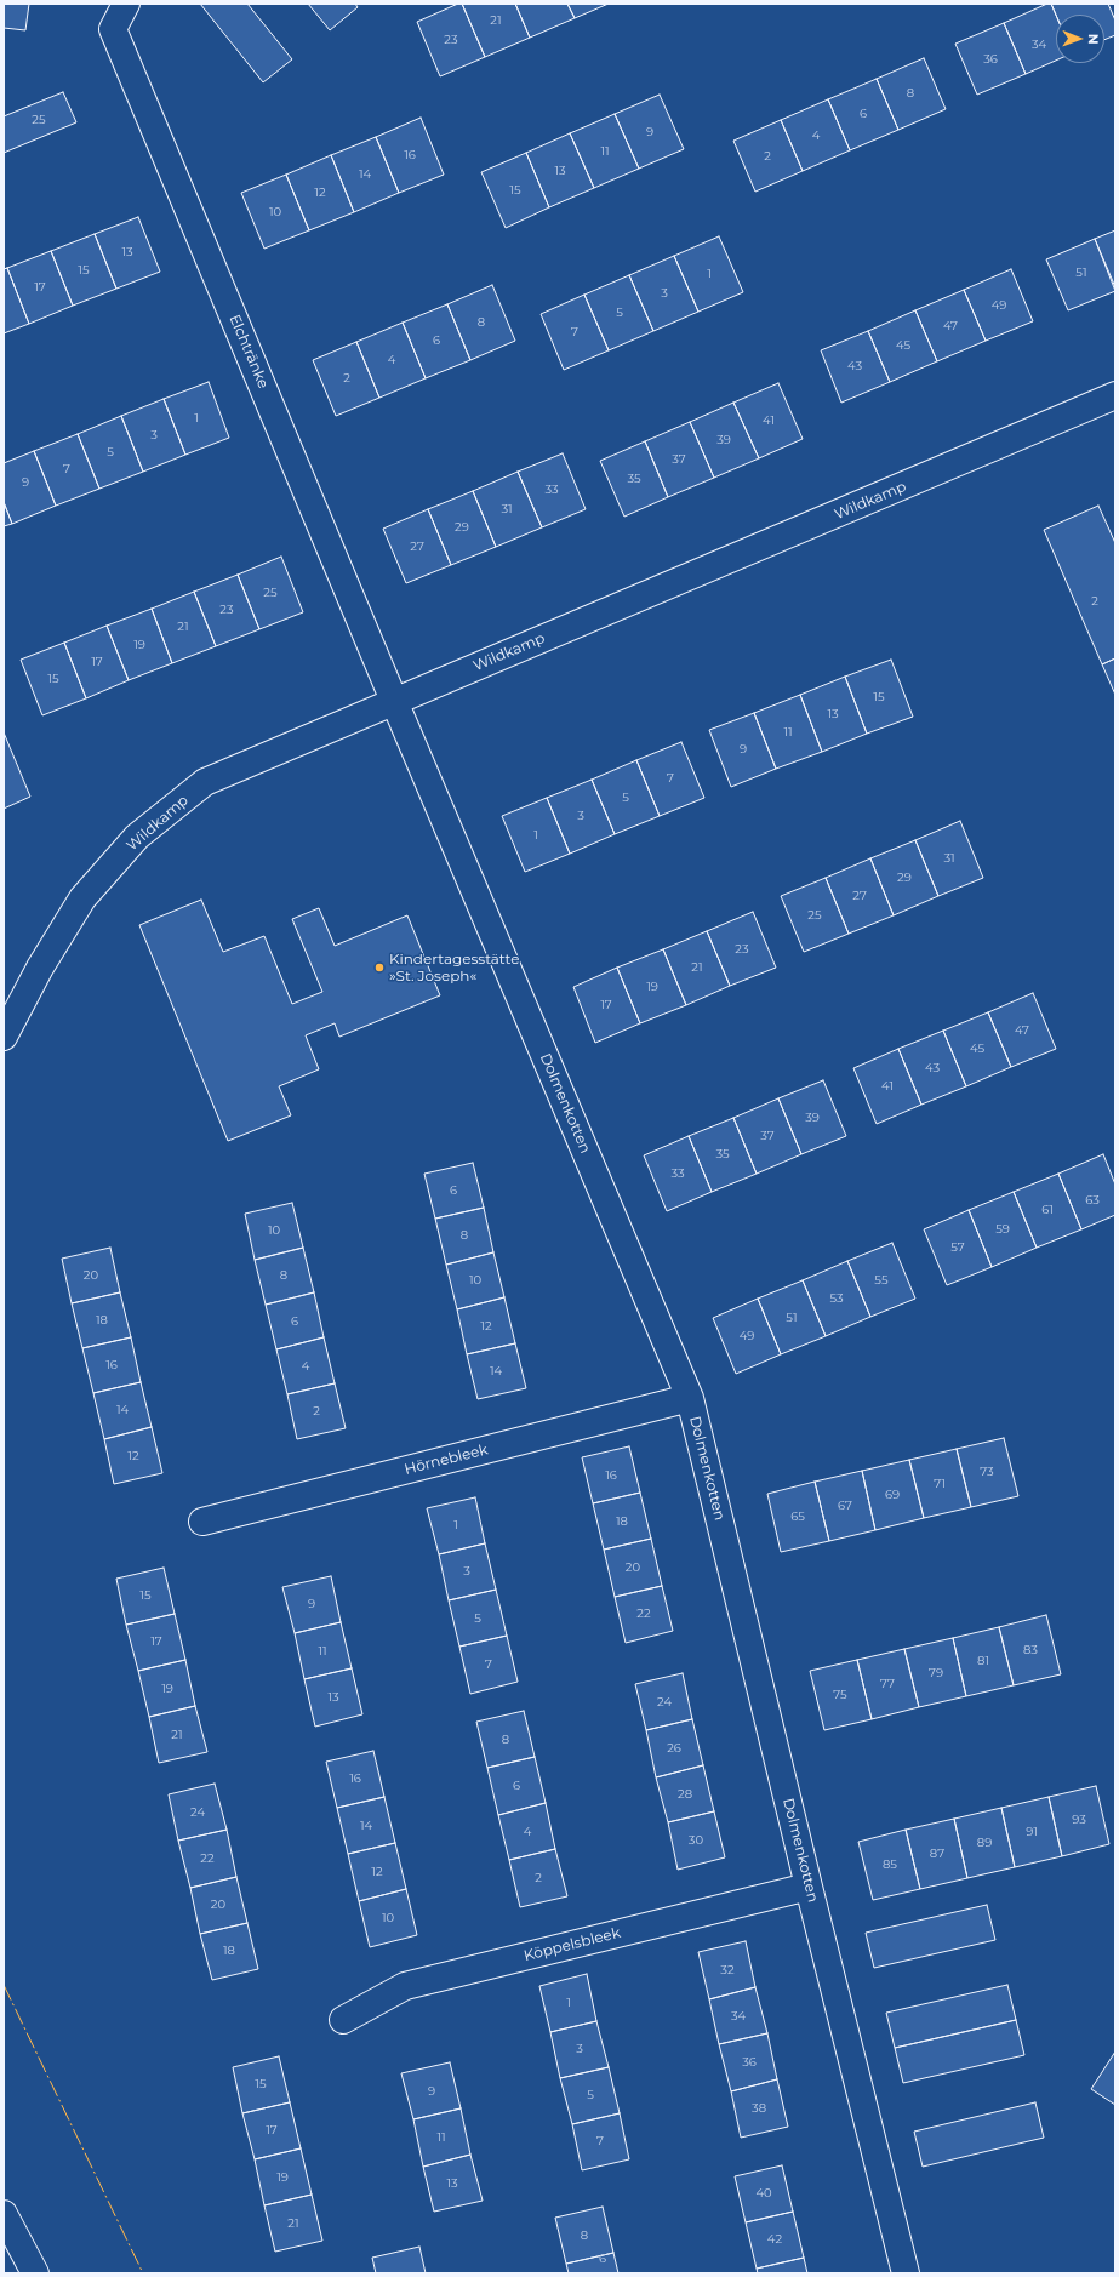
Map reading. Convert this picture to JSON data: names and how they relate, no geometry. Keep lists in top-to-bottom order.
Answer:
{
  "streets": {
    "street": [
      "Elchtränke",
      "Wildkamp",
      "Dolmenkotten",
      "Hörnebleek",
      "Köppelsbleek"
    ]
  },
  "crossings": [
    ["Elchtränke", "Wildkamp"],
    ["Elchtränke", "Dolmenkotten"],
    ["Wildkamp", "Dolmenkotten"],
    ["Dolmenkotten", "Hörnebleek"],
    ["Dolmenkotten", "Köppelsbleek"]
  ],
  "places": ["Kindertagesstätte »St. Joseph«"],
  "house_numbers": [
    "21",
    "23",
    "34",
    "36",
    "8",
    "6",
    "25",
    "9",
    "4",
    "11",
    "16",
    "2",
    "13",
    "14",
    "15",
    "12",
    "10",
    "13",
    "15",
    "51",
    "1",
    "17",
    "3",
    "49",
    "5",
    "8",
    "47",
    "7",
    "6",
    "45",
    "4",
    "43",
    "2",
    "1",
    "41",
    "3",
    "39",
    "5",
    "37",
    "7",
    "35",
    "9",
    "33",
    "31",
    "29",
    "27",
    "25",
    "2",
    "23",
    "21",
    "19",
    "17",
    "15",
    "15",
    "13",
    "11",
    "9",
    "7",
    "5",
    "3",
    "1",
    "31",
    "29",
    "27",
    "25",
    "23",
    "21",
    "19",
    "17",
    "47",
    "45",
    "43",
    "41",
    "39",
    "37",
    "35",
    "33",
    "6",
    "63",
    "61",
    "59",
    "10",
    "8",
    "57",
    "20",
    "8",
    "10",
    "55",
    "53",
    "51",
    "18",
    "6",
    "12",
    "49",
    "16",
    "4",
    "14",
    "14",
    "2",
    "12",
    "73",
    "16",
    "71",
    "69",
    "67",
    "65",
    "18",
    "1",
    "20",
    "3",
    "15",
    "9",
    "22",
    "5",
    "17",
    "83",
    "11",
    "81",
    "7",
    "79",
    "77",
    "19",
    "75",
    "13",
    "24",
    "21",
    "8",
    "26",
    "16",
    "6",
    "28",
    "24",
    "93",
    "14",
    "4",
    "91",
    "30",
    "89",
    "87",
    "22",
    "85",
    "12",
    "2",
    "20",
    "10",
    "18",
    "32",
    "1",
    "34",
    "3",
    "36",
    "15",
    "9",
    "5",
    "38",
    "17",
    "11",
    "7",
    "19",
    "13",
    "40",
    "21",
    "8",
    "42",
    "6"
  ],
  "north": "right"
}
